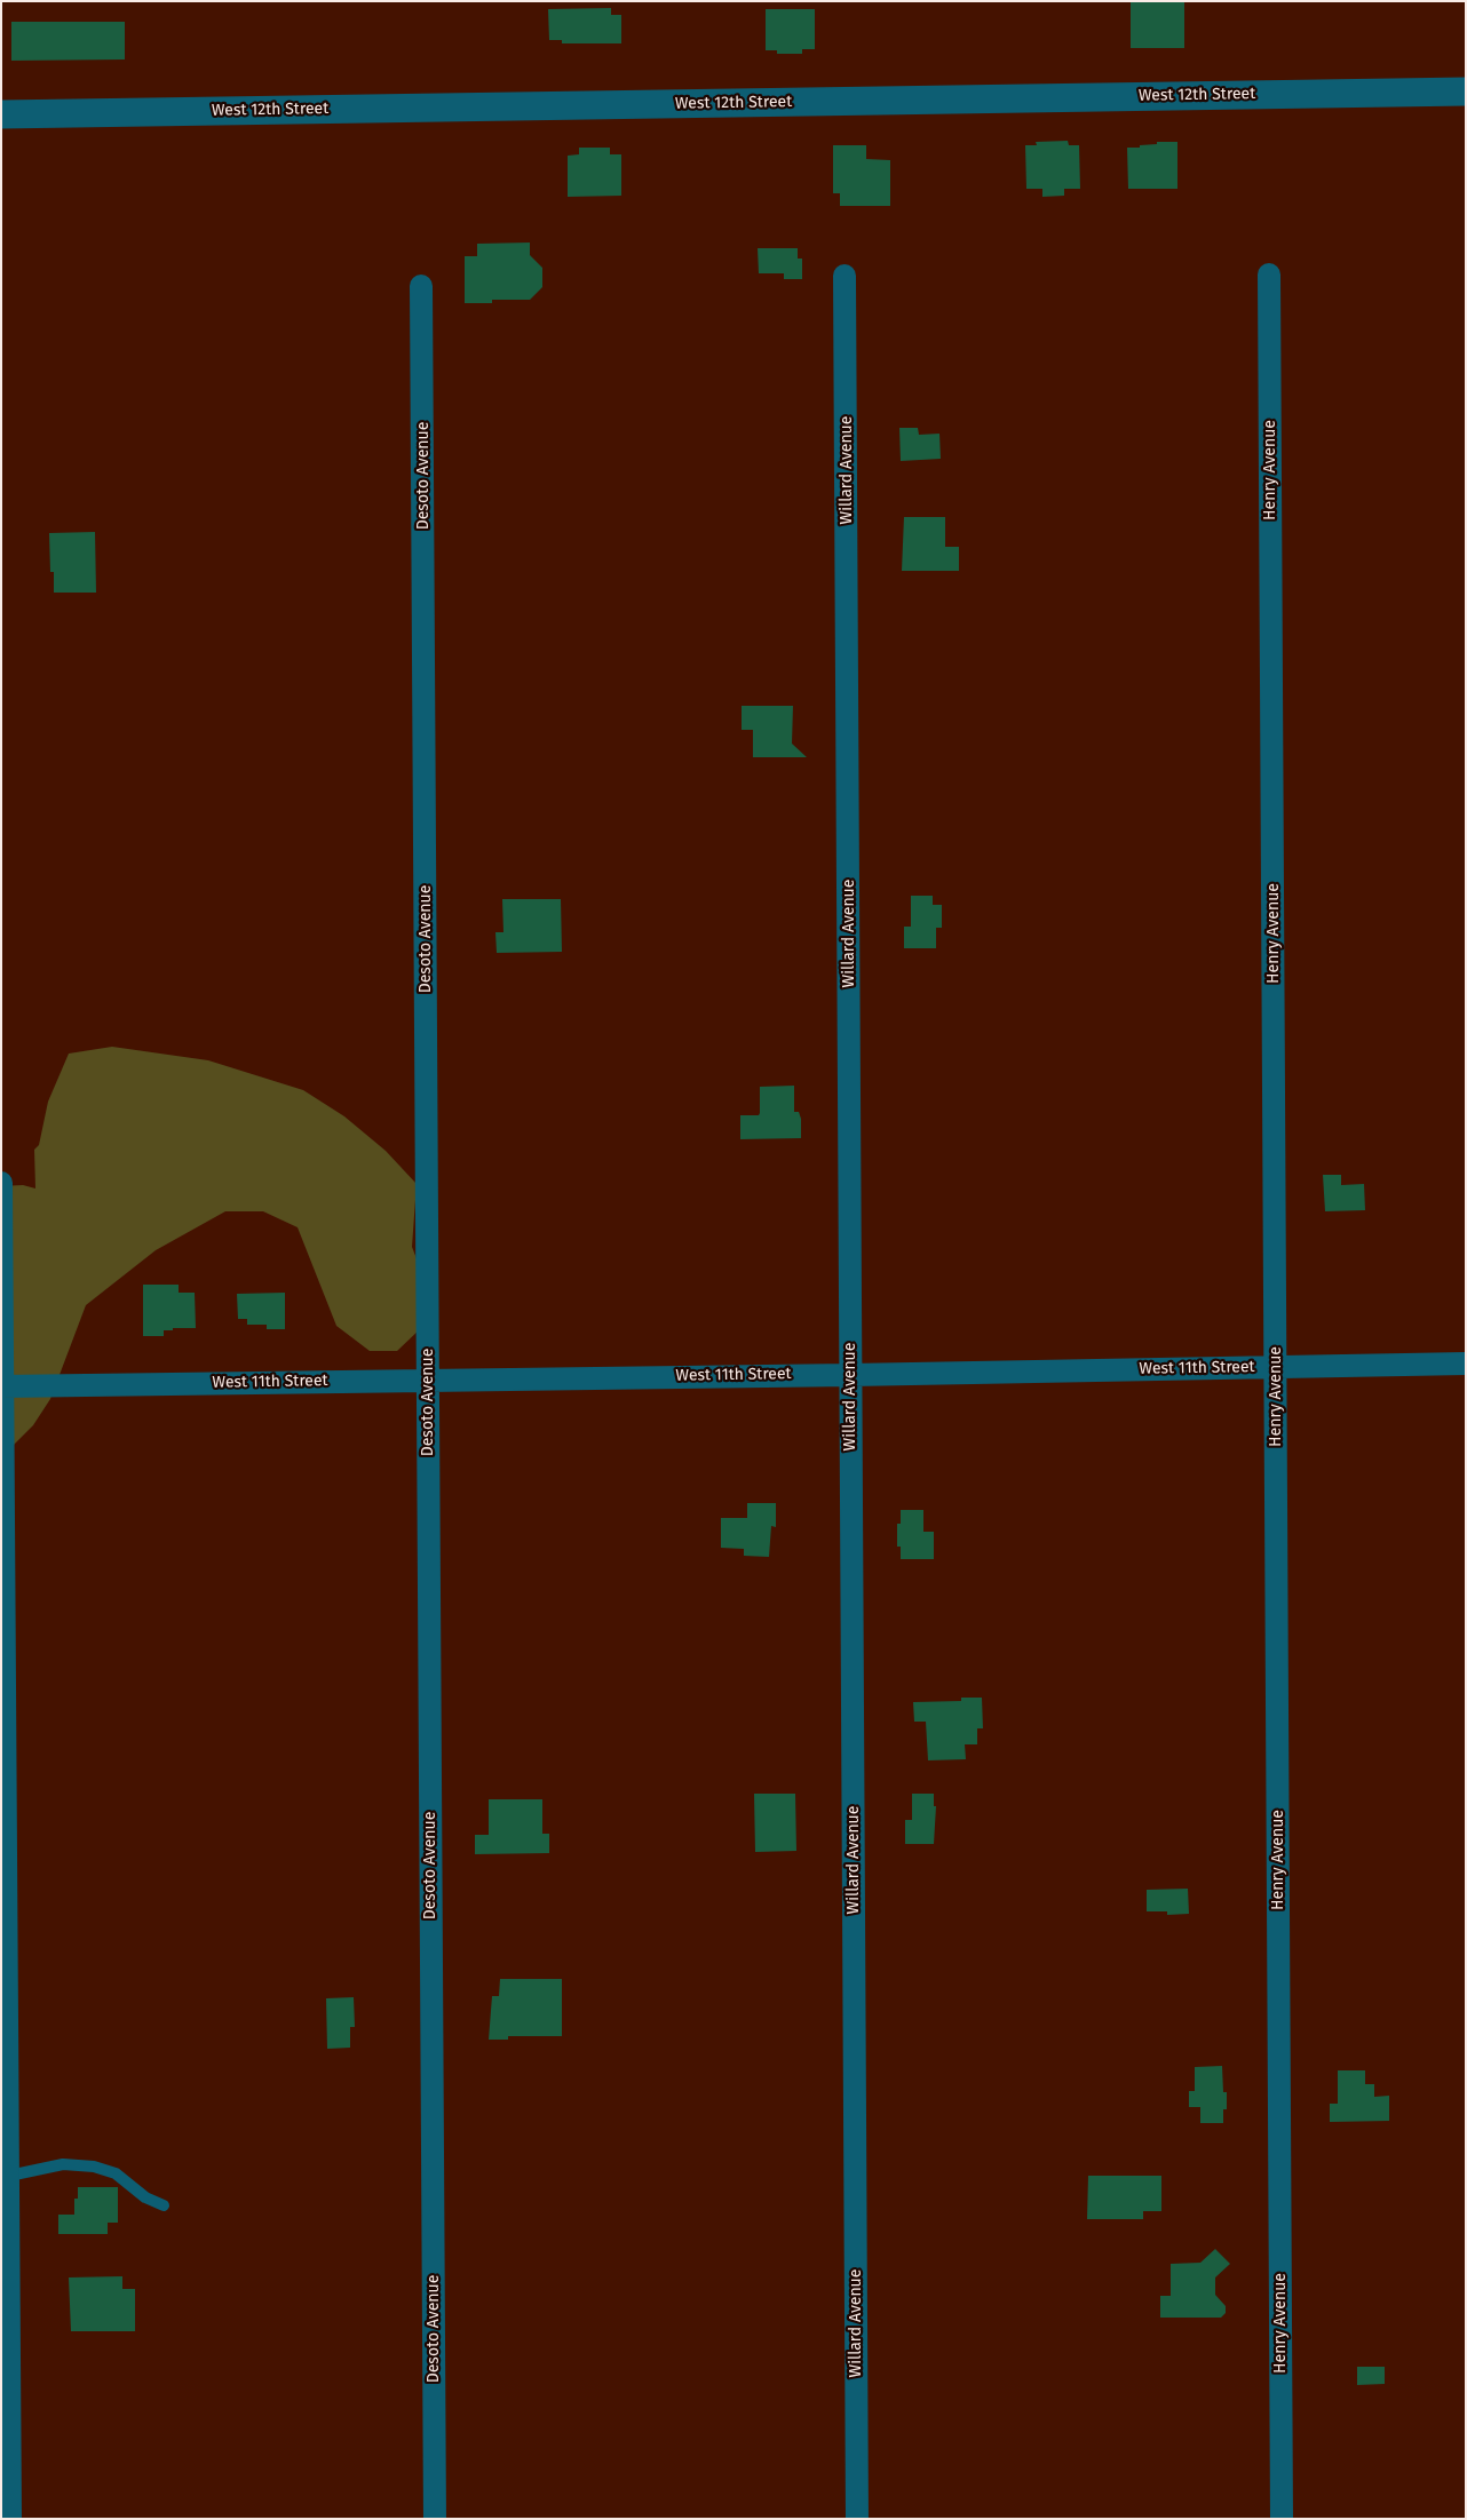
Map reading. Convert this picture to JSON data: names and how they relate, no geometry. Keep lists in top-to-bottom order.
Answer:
{
  "streets": {
    "street": [
      "West 12th Street",
      "Willard Avenue",
      "Henry Avenue",
      "Desoto Avenue",
      "West 11th Street"
    ]
  },
  "crossings": [
    ["Willard Avenue", "West 11th Street"],
    ["Henry Avenue", "West 11th Street"],
    ["Desoto Avenue", "West 11th Street"]
  ]
}
